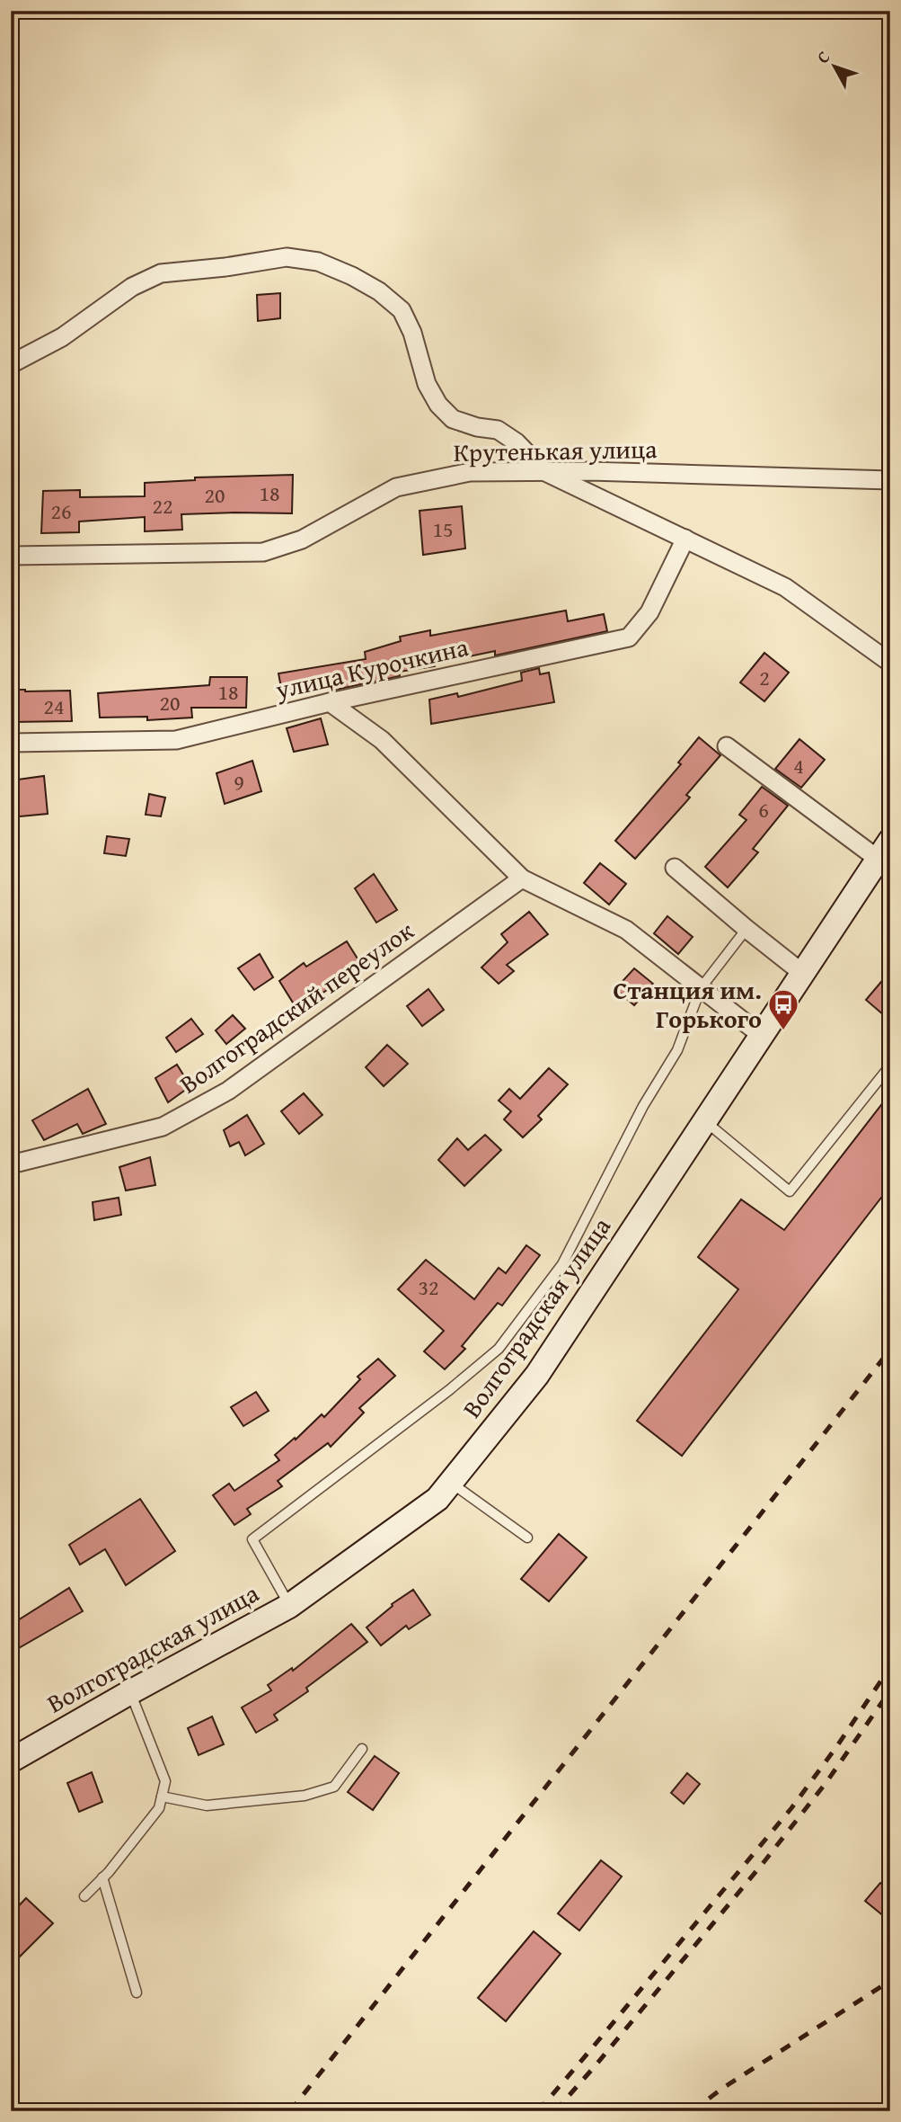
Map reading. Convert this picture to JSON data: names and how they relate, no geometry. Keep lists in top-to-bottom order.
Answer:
{
  "streets": {
    "main road": ["Волгоградская улица"],
    "street": ["Крутенькая улица", "улица Курочкина", "Волгоградский переулок"]
  },
  "places": {
    "bus stop": ["Станция им. Горького"]
  },
  "house_numbers": [
    "18",
    "20",
    "22",
    "26",
    "15",
    "2",
    "18",
    "20",
    "24",
    "4",
    "9",
    "6",
    "32"
  ],
  "north": "top left"
}
